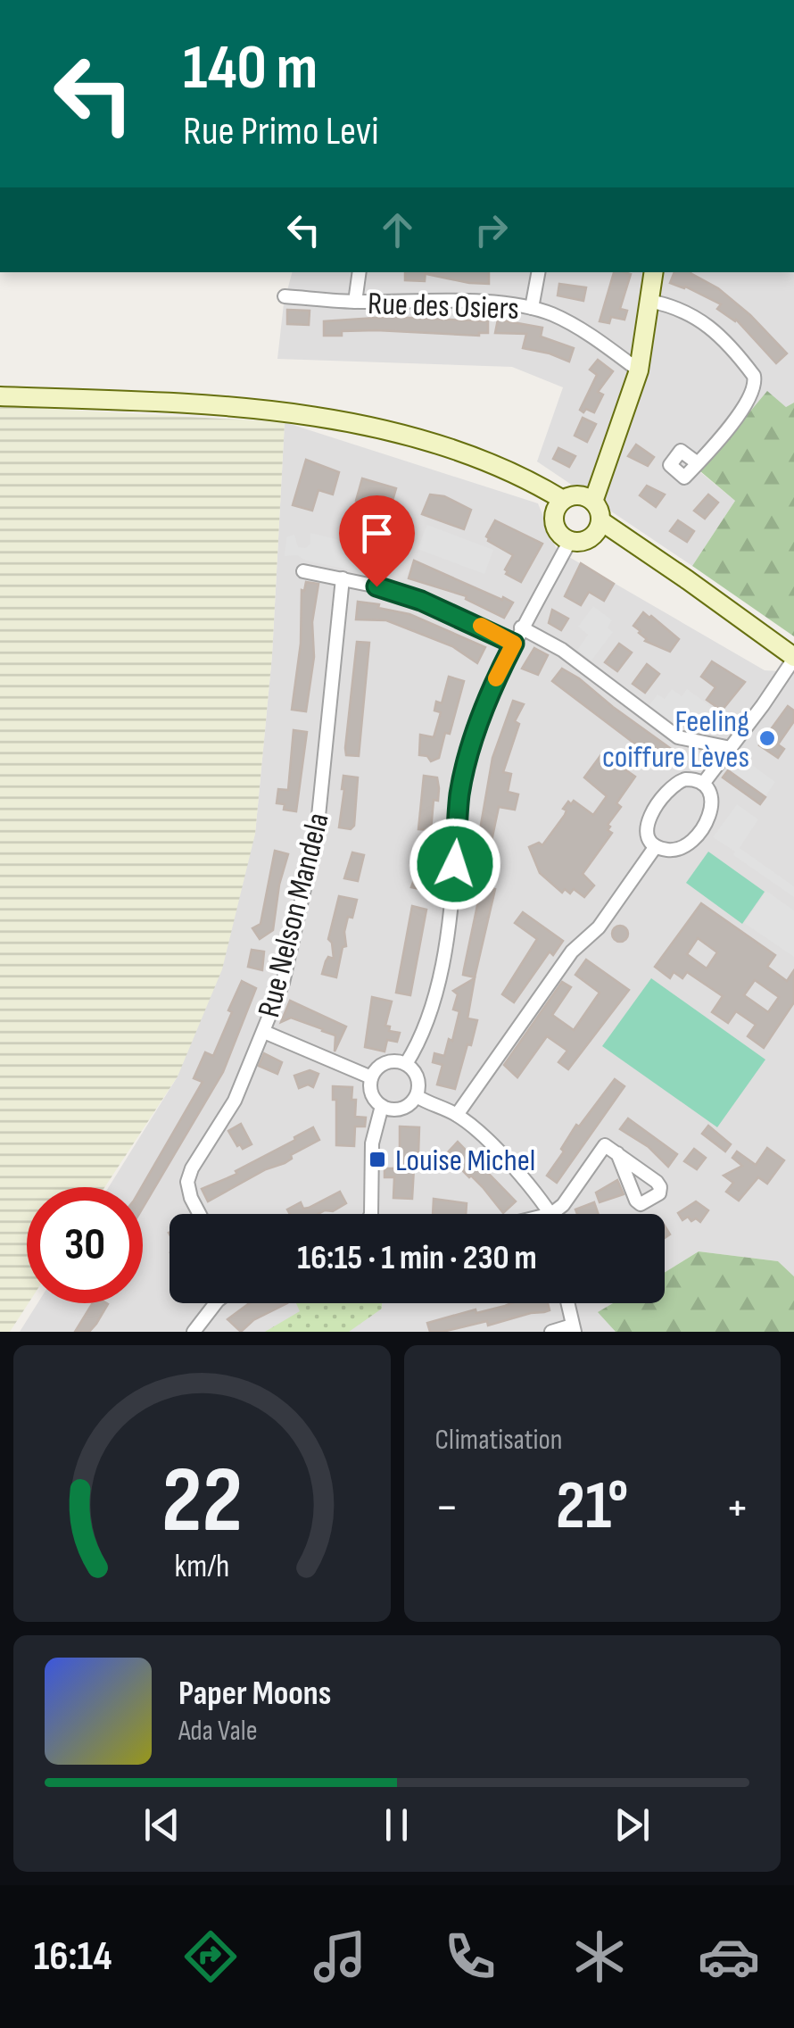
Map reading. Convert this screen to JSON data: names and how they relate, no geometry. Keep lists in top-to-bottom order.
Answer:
{
  "streets": {
    "street": ["Rue des Osiers", "Rue Nelson Mandela"]
  },
  "places": {
    "other": ["Feeling coiffure Lèves"],
    "transit": ["Louise Michel"]
  },
  "page": {
    "turn": ["140 m", "Rue Primo Levi"],
    "limit": "30",
    "trip": "16:15 · 1 min · 230 m",
    "tile": "Climatisation",
    "heat": ["−", "21°", "+"],
    "song": ["Paper Moons", "Ada Vale"],
    "tabs": "16:14",
    "gauge": ["22", "km/h"]
  }
}
